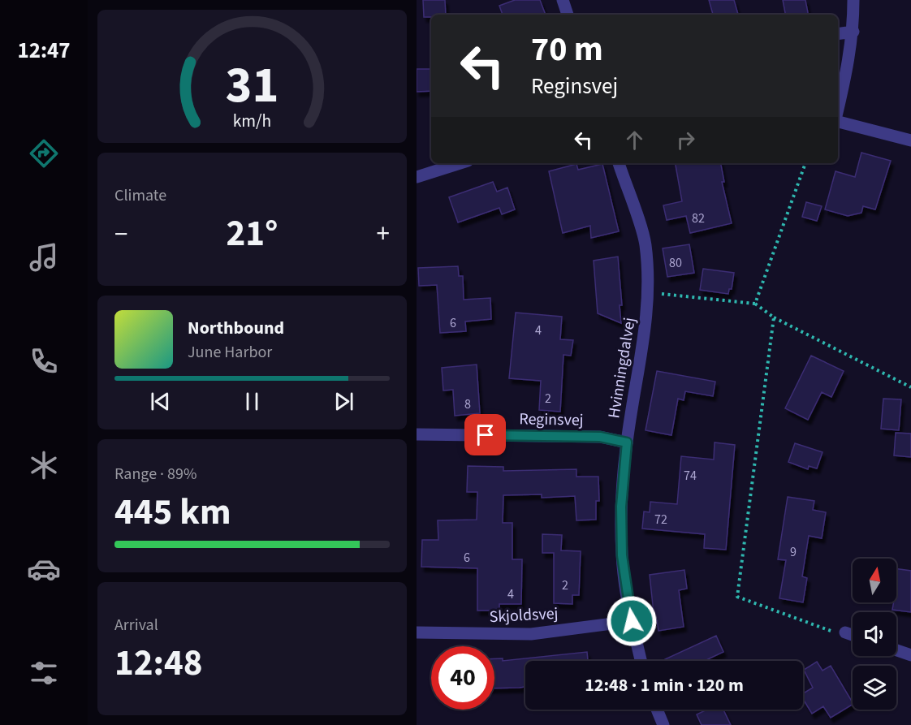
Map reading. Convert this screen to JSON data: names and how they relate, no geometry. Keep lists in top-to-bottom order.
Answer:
{
  "streets": {
    "street": ["Hvinningdalvej", "Reginsvej", "Skjoldsvej"]
  },
  "crossings": [
    ["Hvinningdalvej", "Reginsvej"],
    ["Hvinningdalvej", "Skjoldsvej"]
  ],
  "house_numbers": [
    "82",
    "80",
    "6",
    "4",
    "2",
    "8",
    "74",
    "72",
    "9",
    "6",
    "2",
    "4"
  ],
  "north": "top",
  "page": {
    "tabs": "12:47",
    "turn": ["70 m", "Reginsvej"],
    "tile": [
      "Climate",
      ["Range · 89%", "445 km"],
      ["Arrival", "12:48"]
    ],
    "heat": ["−", "21°", "+"],
    "song": ["Northbound", "June Harbor"],
    "limit": "40",
    "trip": "12:48 · 1 min · 120 m",
    "gauge": ["31", "km/h"]
  }
}
